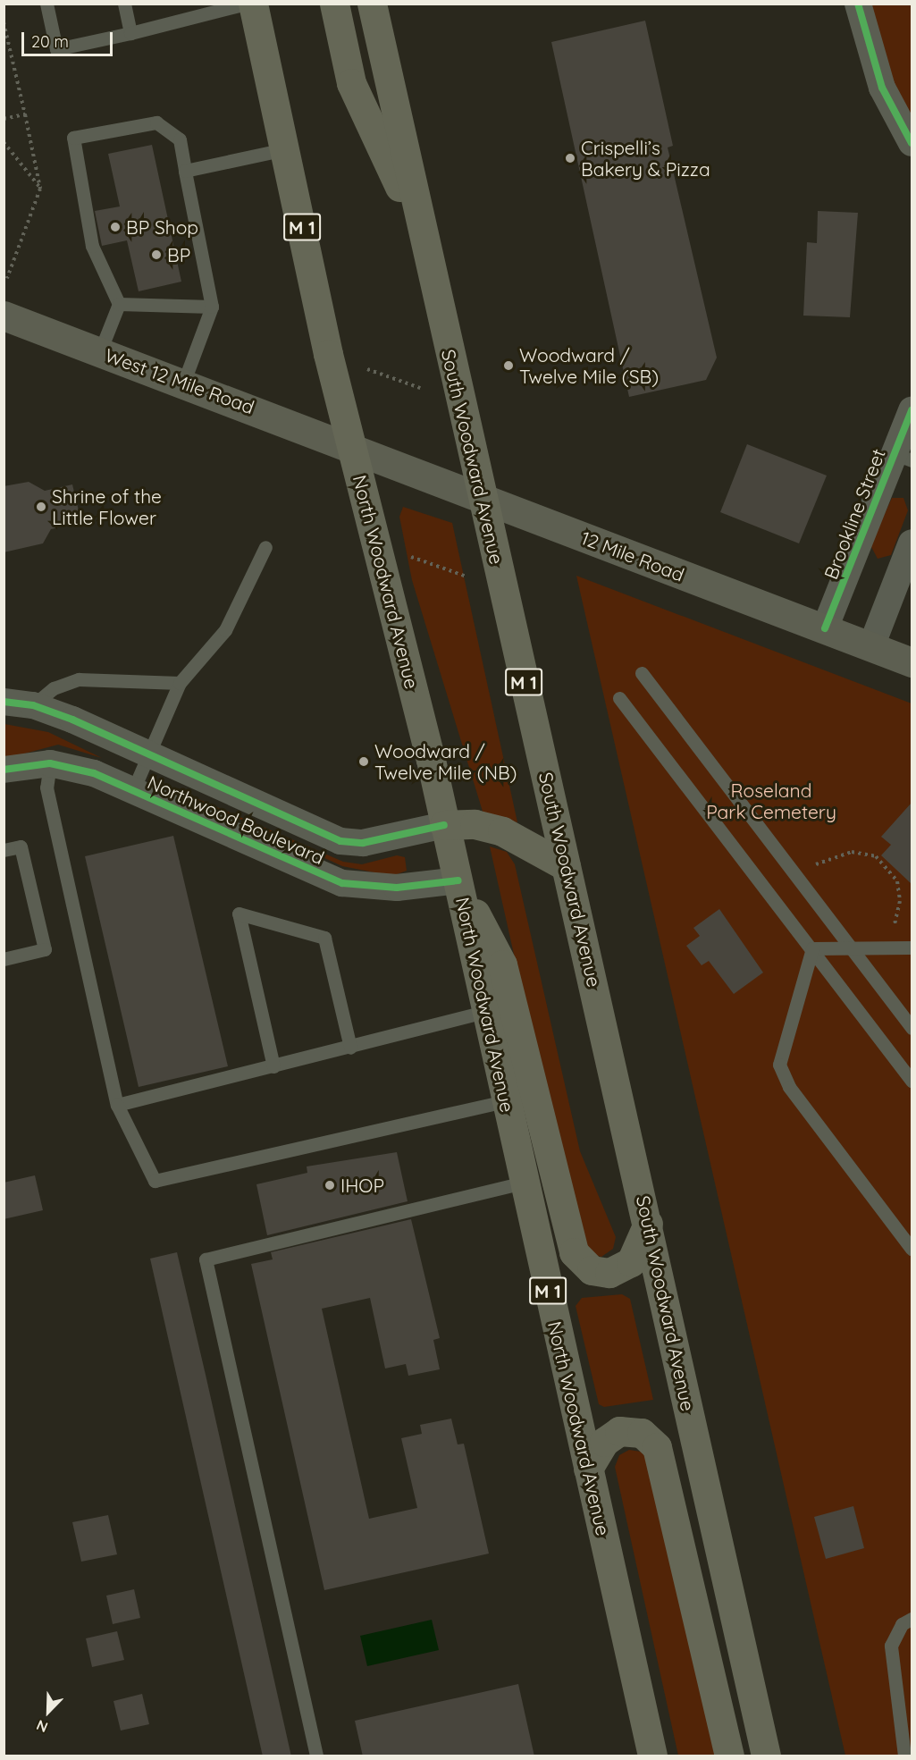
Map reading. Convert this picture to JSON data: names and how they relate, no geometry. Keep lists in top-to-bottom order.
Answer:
{
  "streets": {
    "main road": [
      "M 1",
      "West 12 Mile Road",
      "South Woodward Avenue",
      "12 Mile Road",
      "North Woodward Avenue"
    ],
    "street": ["Brookline Street", "Northwood Boulevard"]
  },
  "crossings": [
    ["West 12 Mile Road", "12 Mile Road"],
    ["West 12 Mile Road", "North Woodward Avenue"],
    ["South Woodward Avenue", "12 Mile Road"],
    ["Brookline Street", "12 Mile Road"],
    ["12 Mile Road", "North Woodward Avenue"],
    ["North Woodward Avenue", "Northwood Boulevard"]
  ],
  "parks": ["Roseland Park Cemetery"],
  "places": [
    "Crispelli’s Bakery & Pizza",
    "BP Shop",
    "BP",
    "Woodward / Twelve Mile (SB)",
    "Shrine of the Little Flower",
    "Woodward / Twelve Mile (NB)",
    "IHOP"
  ],
  "scale_bar": "20 m",
  "north": "bottom left"
}
